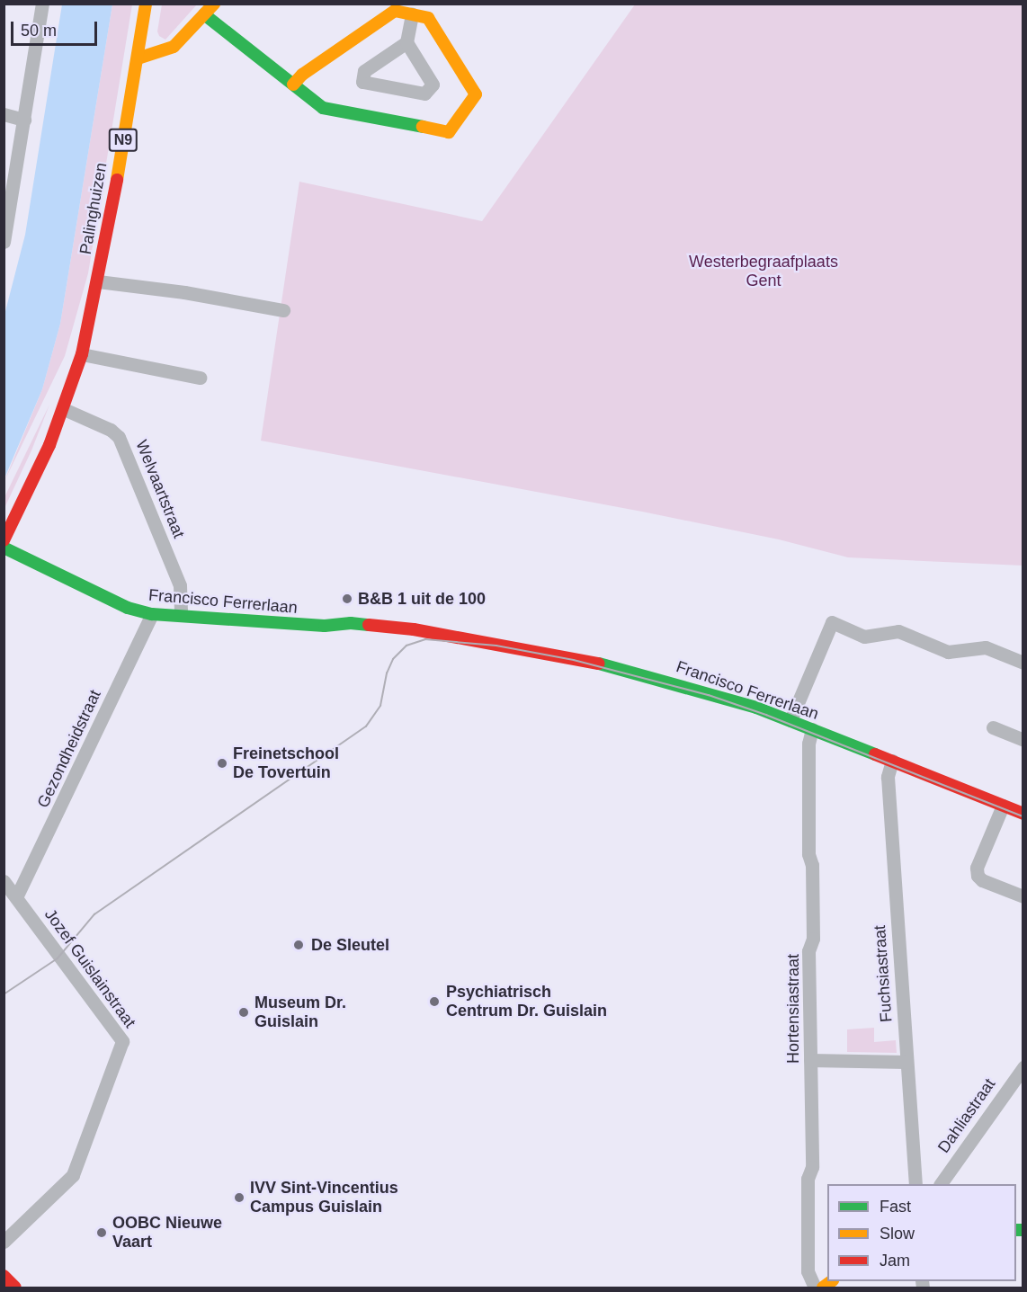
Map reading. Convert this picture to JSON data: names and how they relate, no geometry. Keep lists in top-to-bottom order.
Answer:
{
  "streets": {
    "street": [
      "N9",
      "Palinghuizen",
      "Welvaartstraat",
      "Francisco Ferrerlaan",
      "Gezondheidstraat",
      "Jozef Guislainstraat",
      "Fuchsiastraat",
      "Hortensiastraat",
      "Dahliastraat"
    ]
  },
  "crossings": [
    ["Palinghuizen", "Welvaartstraat"],
    ["Welvaartstraat", "Francisco Ferrerlaan"],
    ["Francisco Ferrerlaan", "Gezondheidstraat"],
    ["Francisco Ferrerlaan", "Fuchsiastraat"],
    ["Francisco Ferrerlaan", "Hortensiastraat"],
    ["Gezondheidstraat", "Jozef Guislainstraat"]
  ],
  "parks": ["Westerbegraafplaats Gent"],
  "places": [
    "B&B 1 uit de 100",
    "Freinetschool De Tovertuin",
    "De Sleutel",
    "Psychiatrisch Centrum Dr. Guislain",
    "Museum Dr. Guislain",
    "IVV Sint-Vincentius Campus Guislain",
    "OOBC Nieuwe Vaart"
  ],
  "legend": ["Fast", "Slow", "Jam"],
  "scale_bar": "50 m"
}
